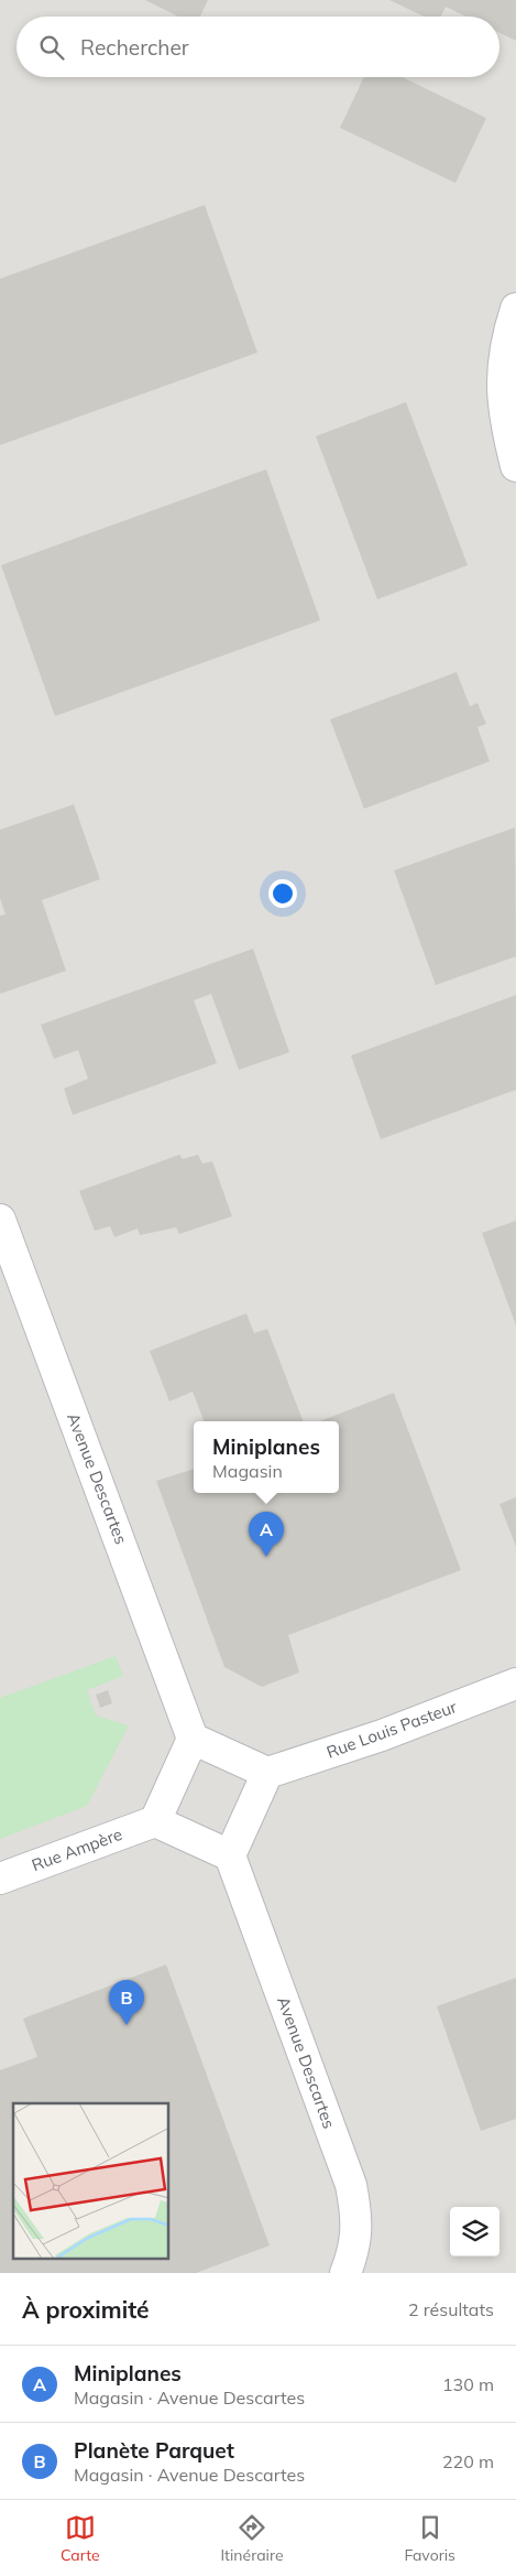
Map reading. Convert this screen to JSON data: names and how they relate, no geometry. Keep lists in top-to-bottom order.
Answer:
{
  "streets": {
    "street": ["Avenue Descartes", "Rue Louis Pasteur", "Rue Ampère"]
  },
  "page": {
    "search": "Rechercher",
    "popup": ["Miniplanes", "Magasin"],
    "pins": ["A", "B"],
    "heading": ["À proximité", "2 résultats"],
    "list": [
      {
        "mark": "A",
        "name": "Miniplanes",
        "note": "Magasin · Avenue Descartes",
        "value": "130 m"
      },
      {
        "mark": "B",
        "name": "Planète Parquet",
        "note": "Magasin · Avenue Descartes",
        "value": "220 m"
      }
    ],
    "nav": ["Carte", "Itinéraire", "Favoris"]
  }
}
